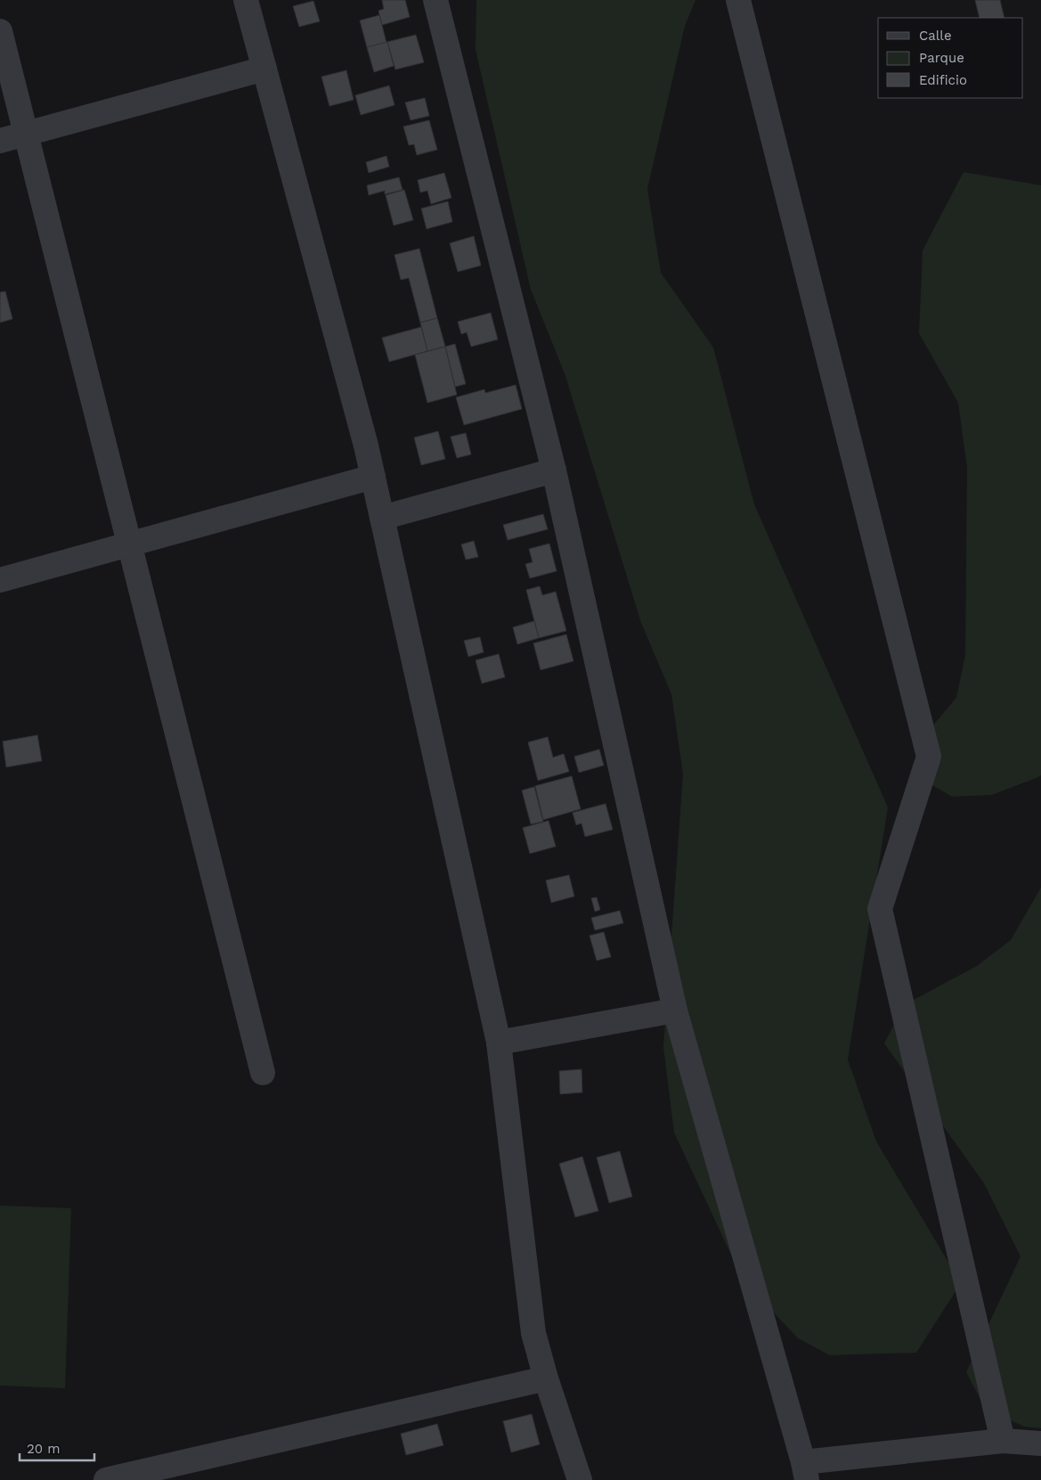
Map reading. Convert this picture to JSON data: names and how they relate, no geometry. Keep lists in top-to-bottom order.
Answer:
{
  "legend": ["Calle", "Parque", "Edificio"],
  "scale_bar": "20 m"
}
